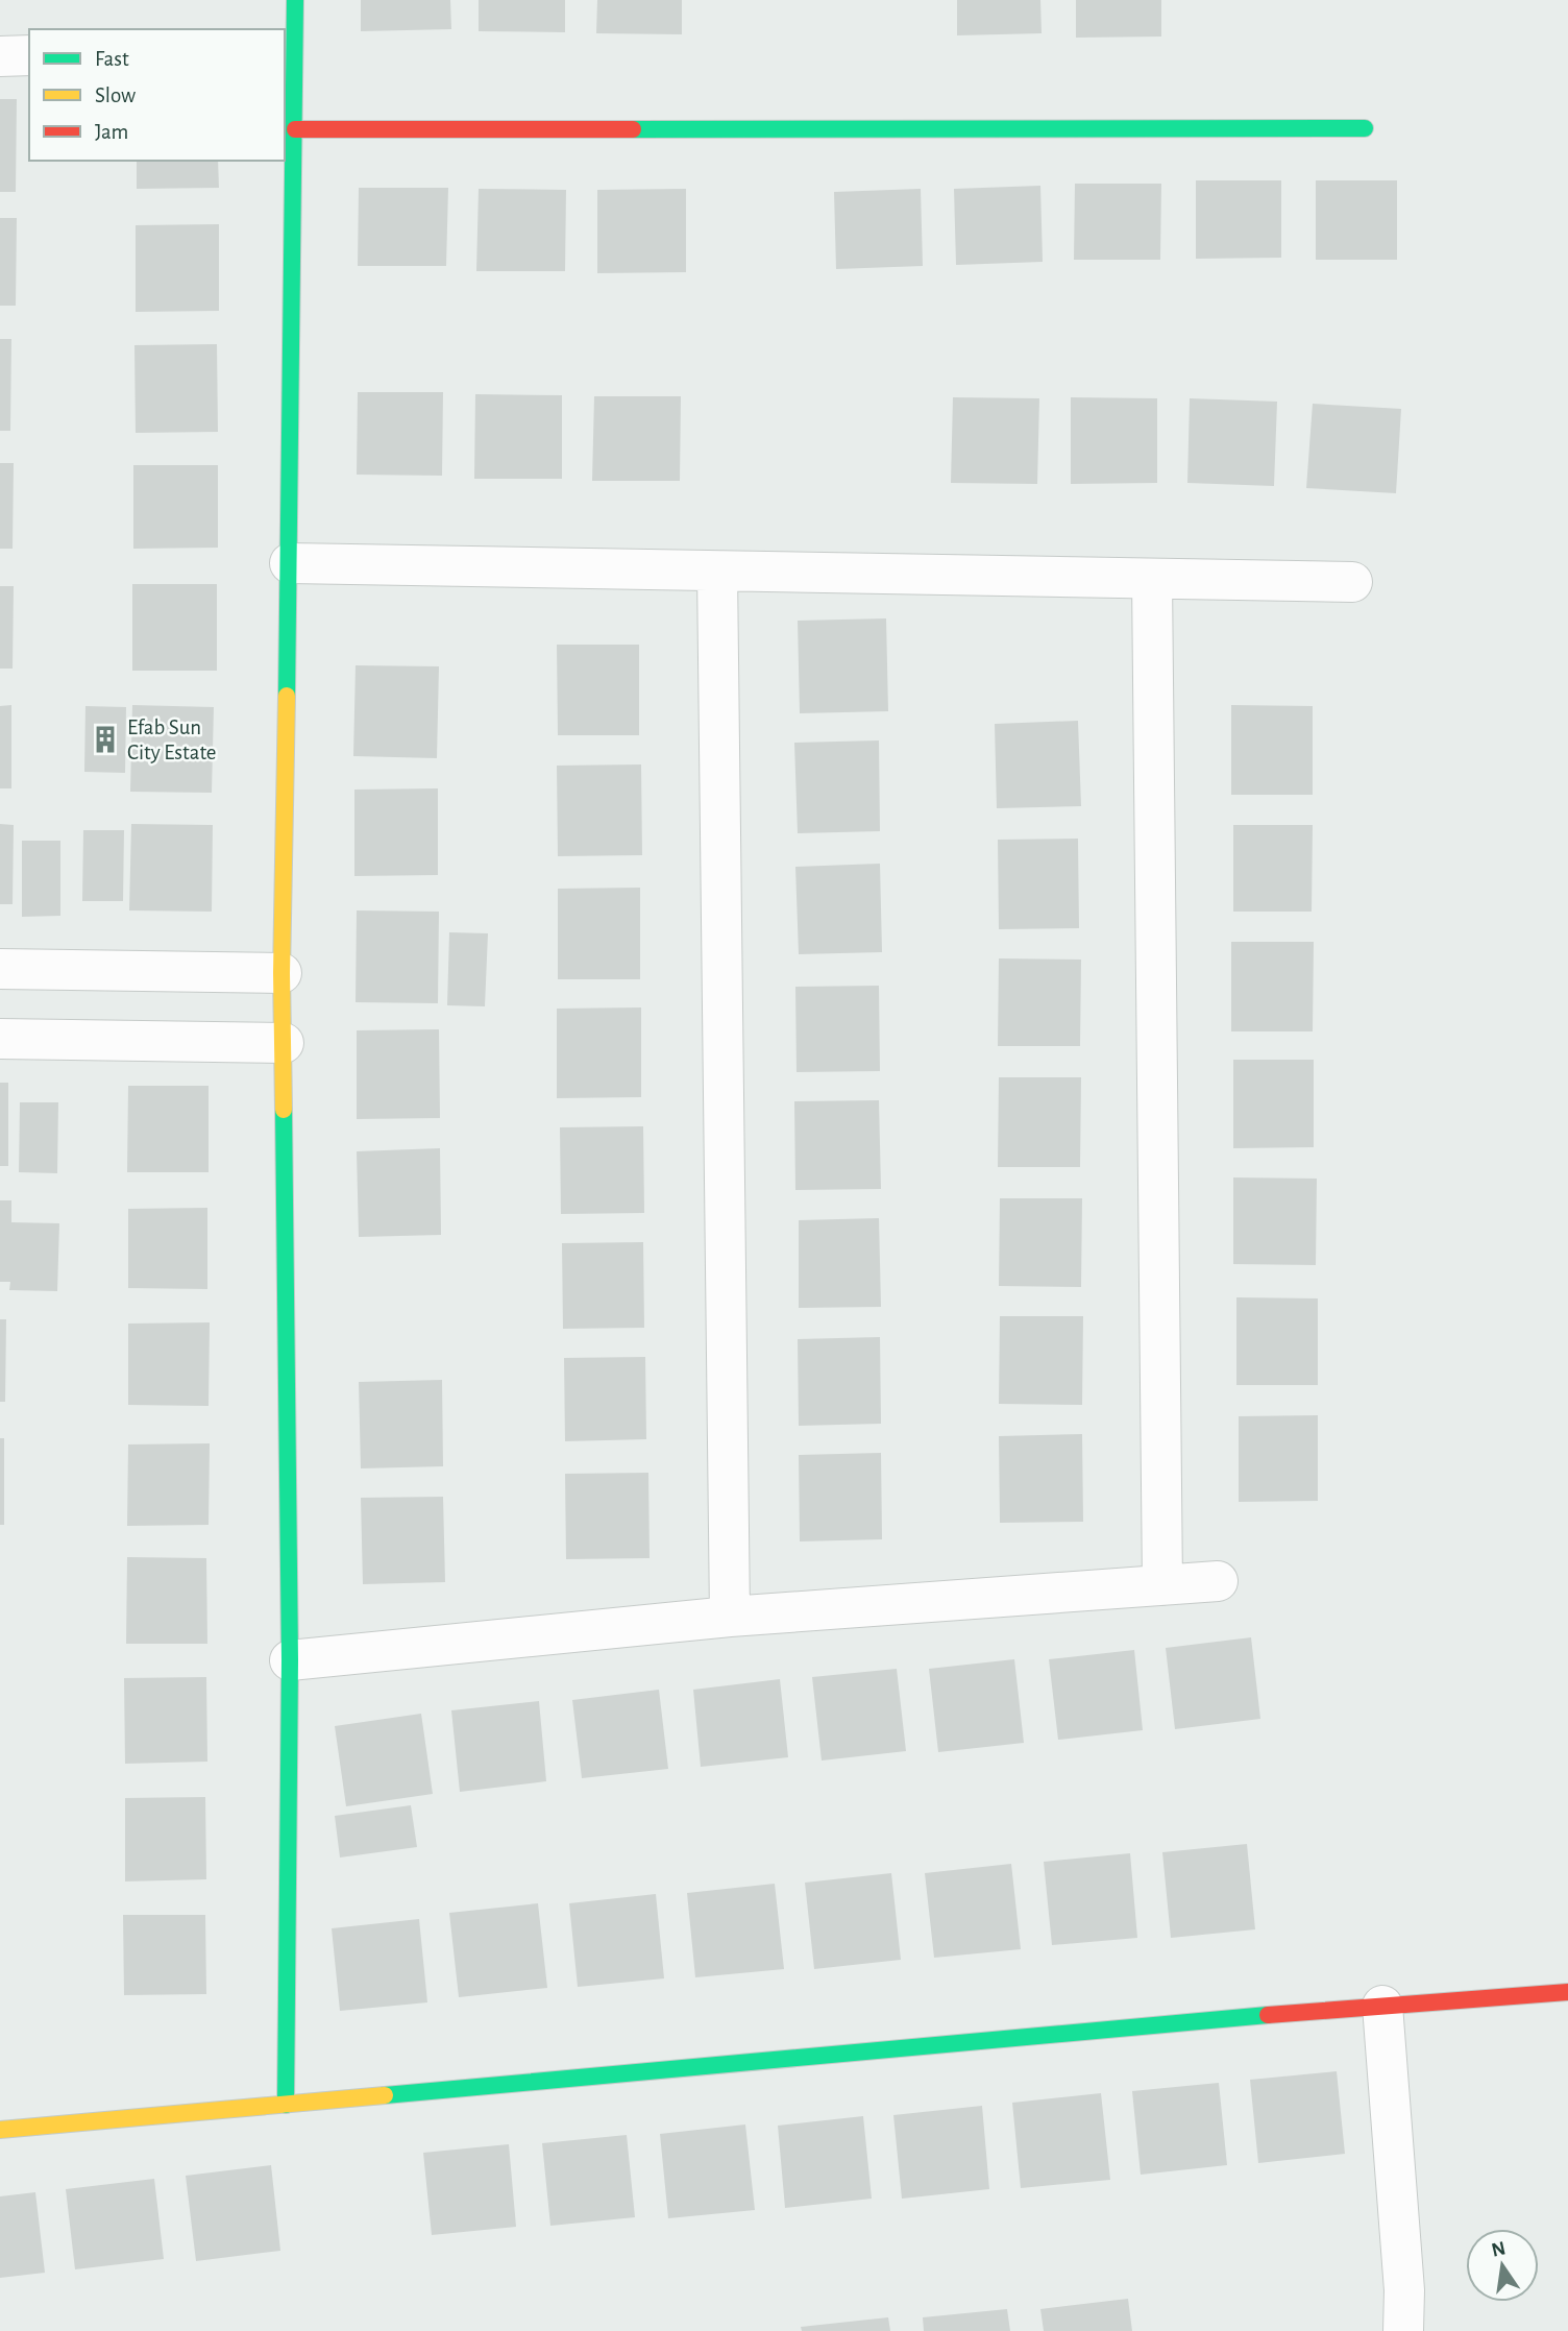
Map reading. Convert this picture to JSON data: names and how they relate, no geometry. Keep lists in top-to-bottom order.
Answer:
{
  "places": {
    "building": ["Efab Sun City Estate"]
  },
  "legend": ["Fast", "Slow", "Jam"],
  "north": "top"
}
